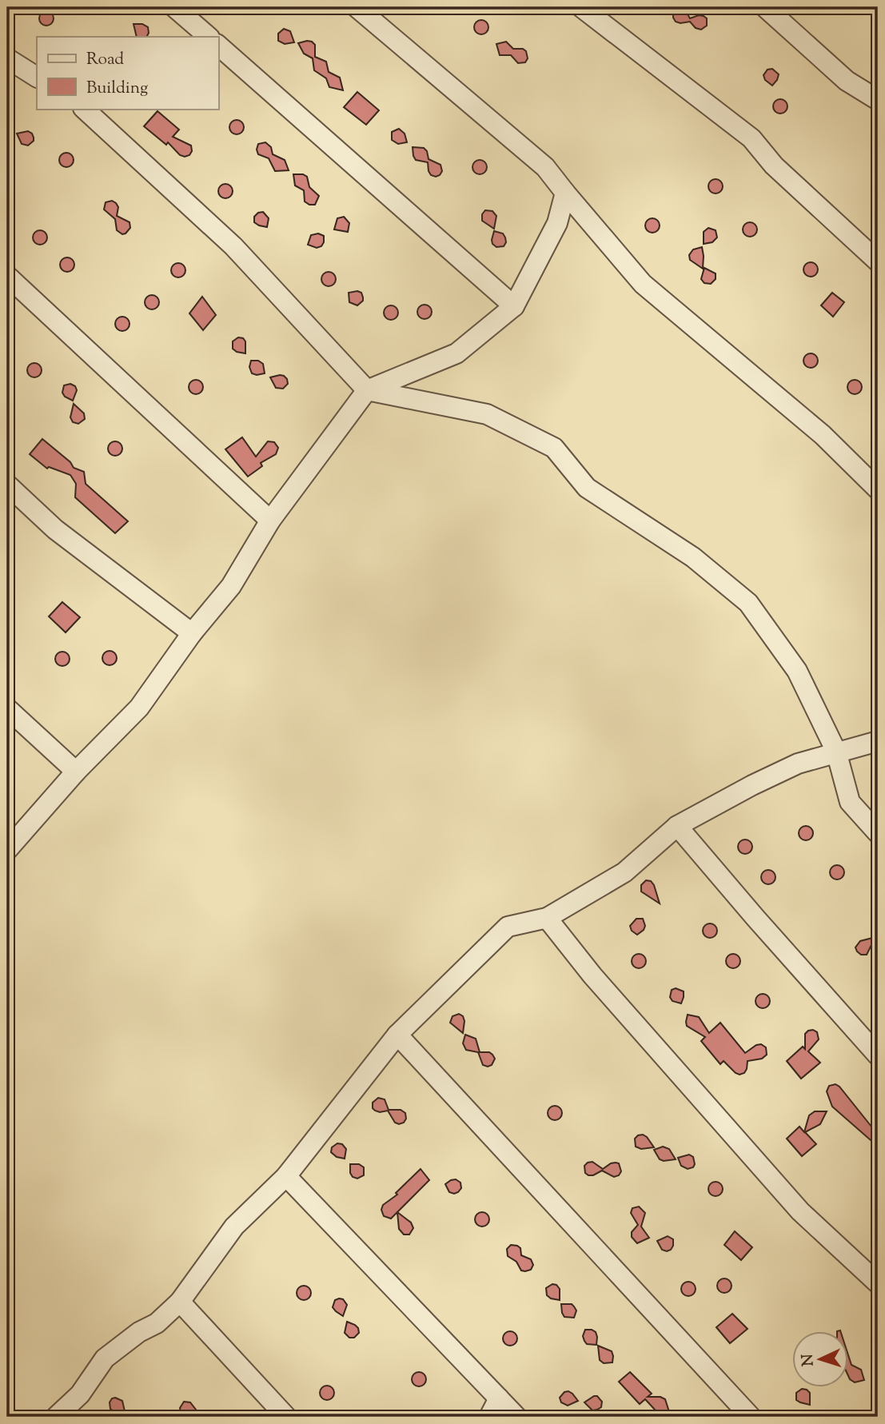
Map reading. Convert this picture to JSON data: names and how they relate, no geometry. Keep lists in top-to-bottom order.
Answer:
{
  "legend": ["Road", "Building"],
  "north": "left"
}
